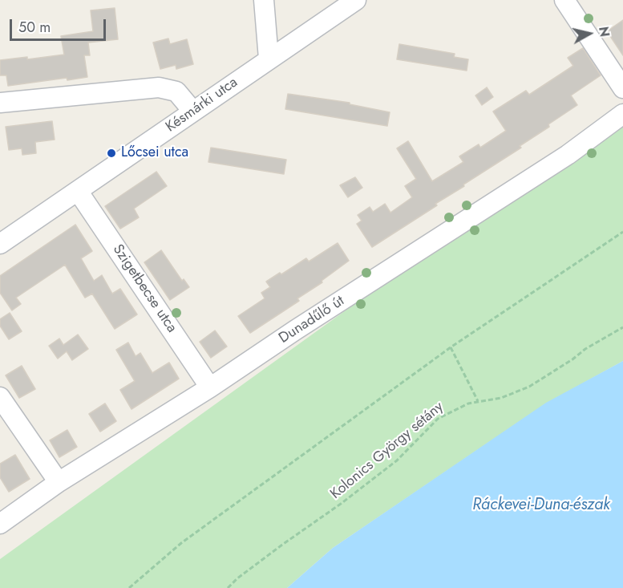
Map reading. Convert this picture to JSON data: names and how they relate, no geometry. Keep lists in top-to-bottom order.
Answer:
{
  "streets": {
    "street": ["Késmárki utca", "Szigetbecse utca", "Dunadűlő út"],
    "path": ["Kolonics György sétány"]
  },
  "crossings": [
    ["Késmárki utca", "Szigetbecse utca"],
    ["Szigetbecse utca", "Dunadűlő út"]
  ],
  "water": ["Ráckevei-Duna-észak"],
  "places": ["Lőcsei utca"],
  "scale_bar": "50 m",
  "north": "right"
}
